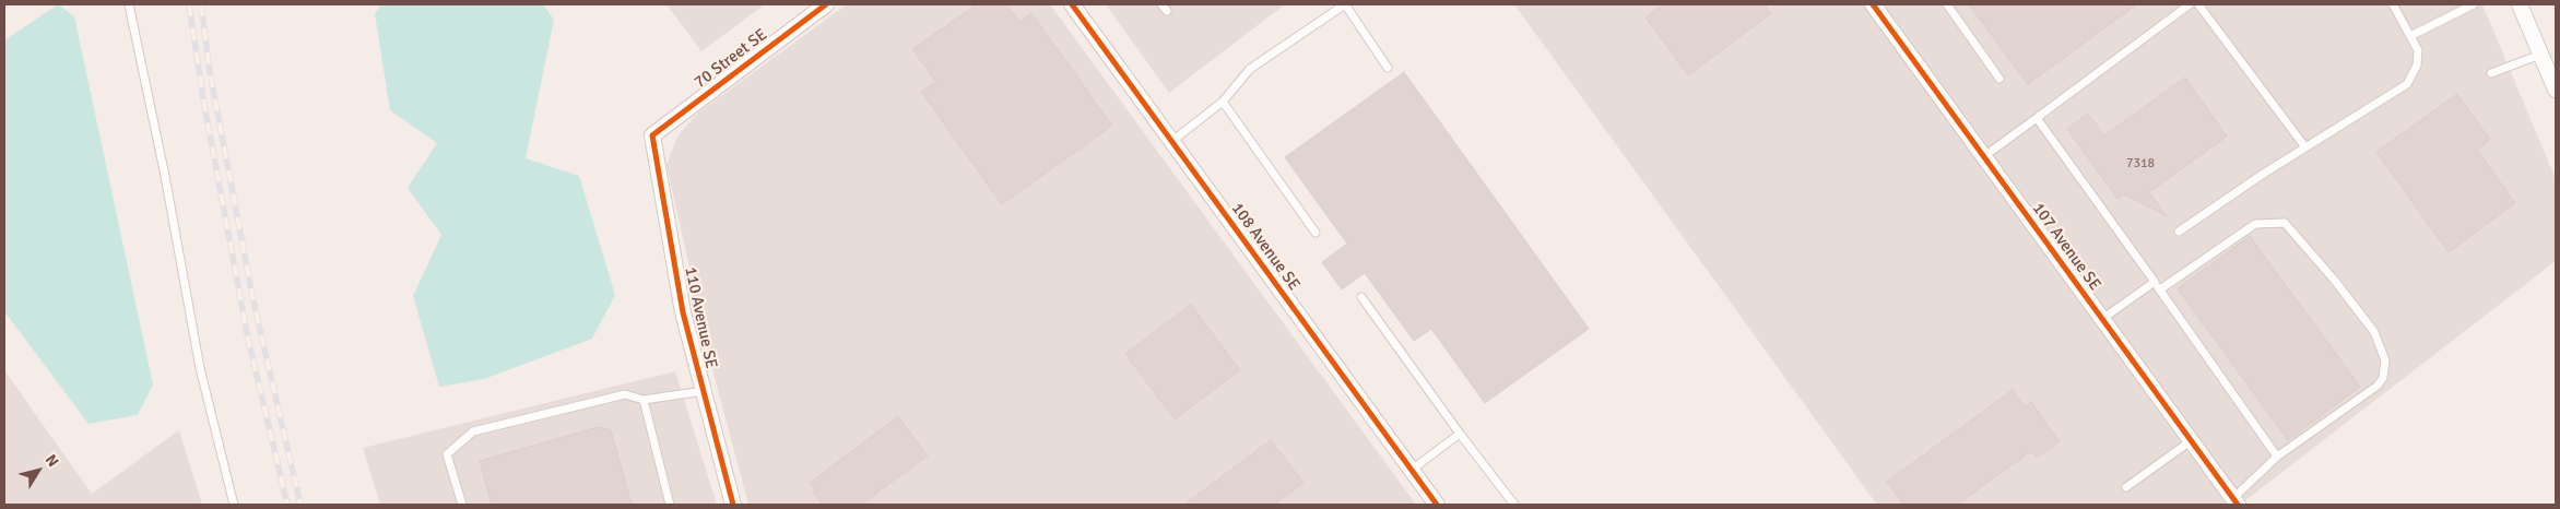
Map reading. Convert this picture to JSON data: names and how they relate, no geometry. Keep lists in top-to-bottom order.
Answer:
{
  "streets": {
    "street": [
      "70 Street SE",
      "108 Avenue SE",
      "107 Avenue SE",
      "110 Avenue SE"
    ]
  },
  "crossings": [
    ["70 Street SE", "110 Avenue SE"]
  ],
  "house_numbers": ["7318"],
  "north": "top right"
}
